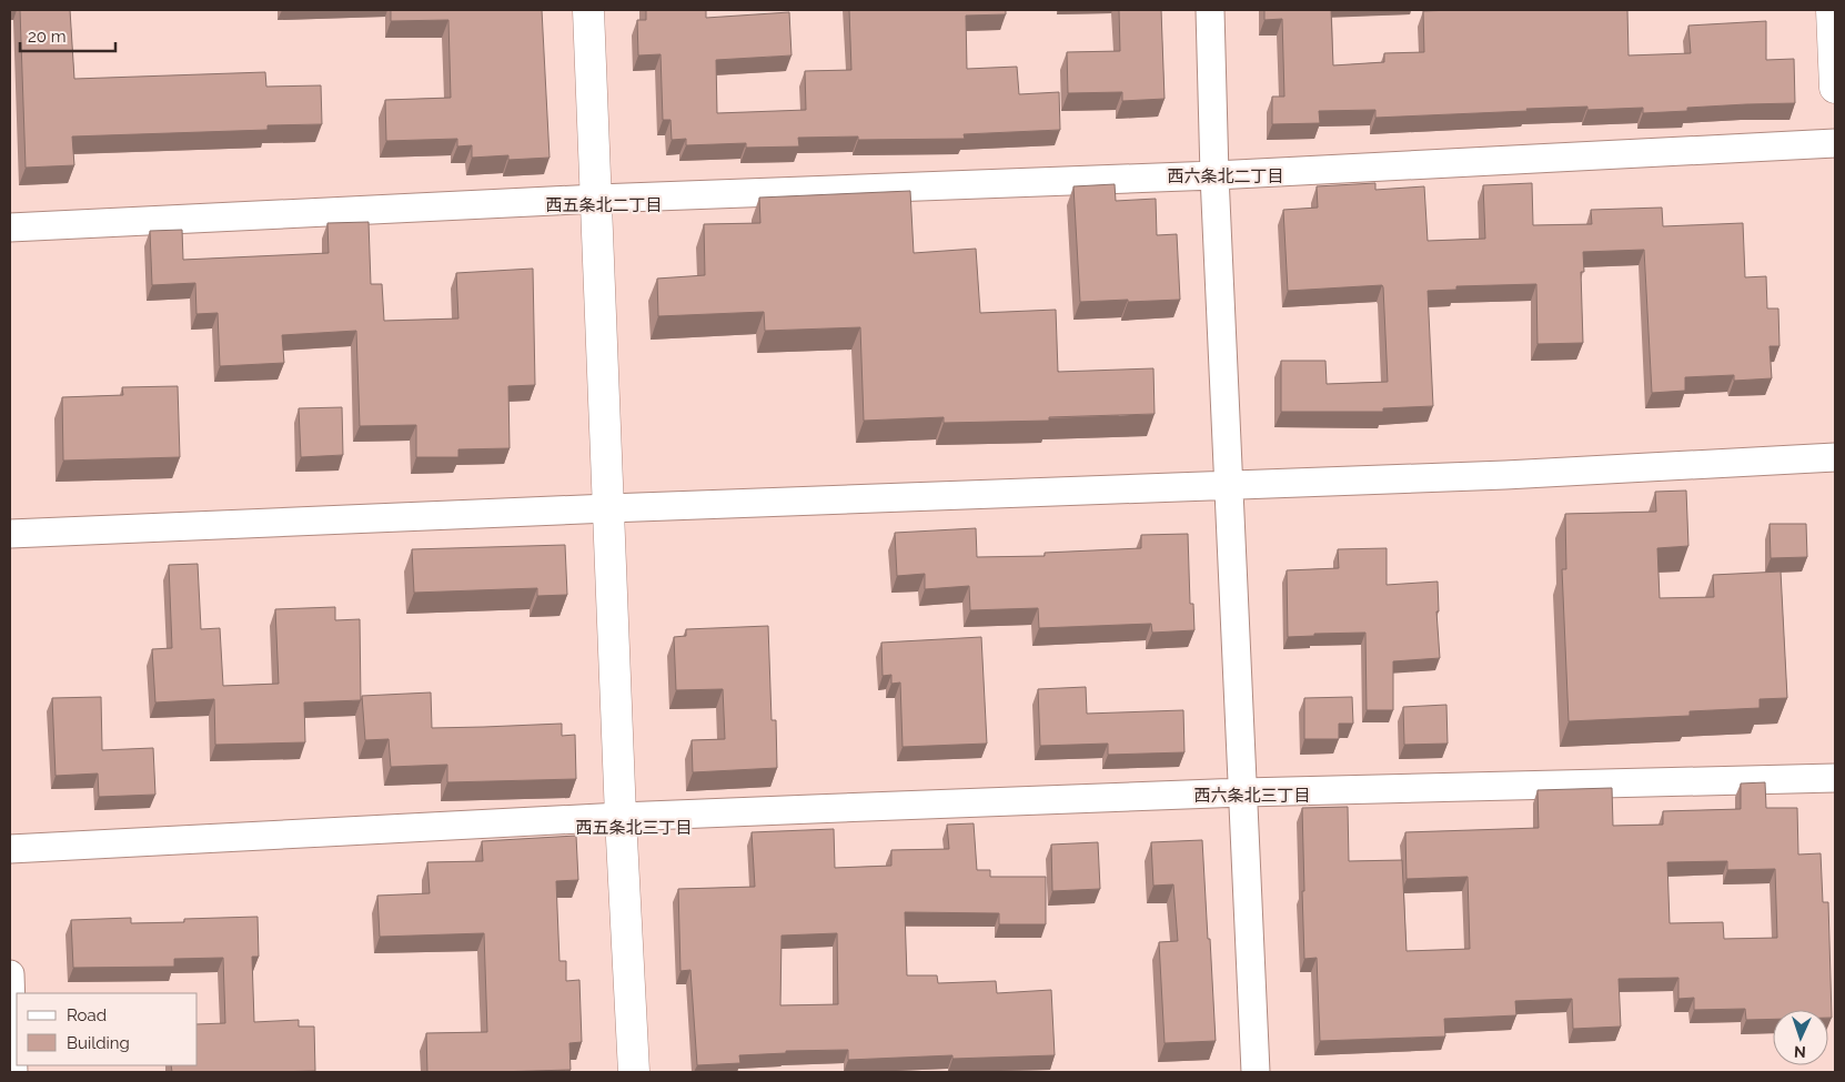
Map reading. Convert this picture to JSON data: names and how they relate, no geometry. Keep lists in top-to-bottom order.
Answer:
{
  "districts": [
    "西六条北二丁目",
    "西五条北二丁目",
    "西六条北三丁目",
    "西五条北三丁目"
  ],
  "legend": ["Road", "Building"],
  "scale_bar": "20 m",
  "north": "bottom"
}
